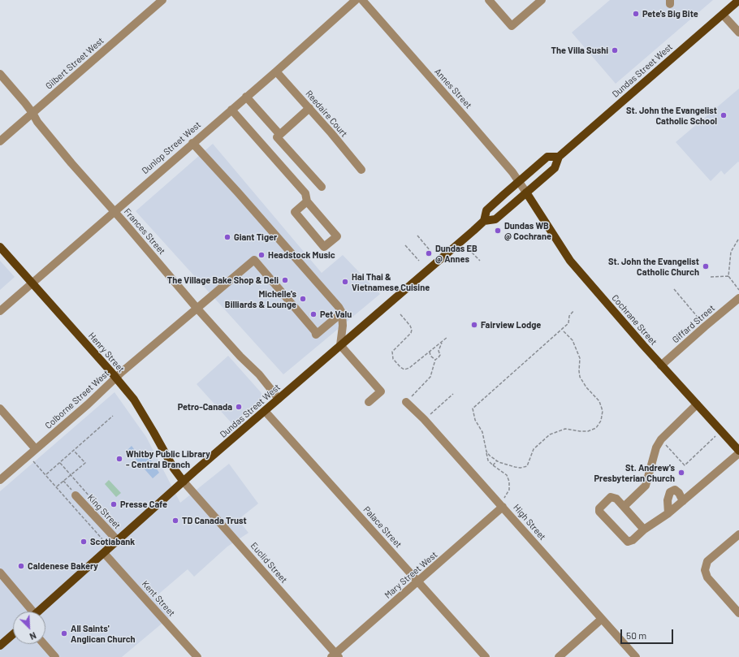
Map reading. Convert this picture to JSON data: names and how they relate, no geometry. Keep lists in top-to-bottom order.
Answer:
{
  "streets": {
    "main road": ["Dundas Street West", "Cochrane Street", "Henry Street"],
    "street": [
      "Gilbert Street West",
      "Annes Street",
      "Reedaire Court",
      "Dunlop Street West",
      "Frances Street",
      "Giffard Street",
      "Colborne Street West",
      "King Street",
      "High Street",
      "Palace Street",
      "Euclid Street",
      "Mary Street West",
      "Kent Street"
    ]
  },
  "crossings": [
    ["Gilbert Street West", "Frances Street"],
    ["Dundas Street West", "Annes Street"],
    ["Dundas Street West", "Frances Street"],
    ["Dundas Street West", "Cochrane Street"],
    ["Dundas Street West", "Henry Street"],
    ["Dundas Street West", "King Street"],
    ["Dundas Street West", "Palace Street"],
    ["Dundas Street West", "Euclid Street"],
    ["Dundas Street West", "Kent Street"],
    ["Annes Street", "Cochrane Street"],
    ["Reedaire Court", "Dunlop Street West"],
    ["Dunlop Street West", "Frances Street"],
    ["Dunlop Street West", "Henry Street"],
    ["Frances Street", "Colborne Street West"],
    ["Cochrane Street", "Giffard Street"],
    ["Henry Street", "Colborne Street West"],
    ["Henry Street", "Euclid Street"],
    ["High Street", "Mary Street West"],
    ["Palace Street", "Mary Street West"],
    ["Euclid Street", "Mary Street West"]
  ],
  "places": [
    "Pete's Big Bite",
    "The Villa Sushi",
    "St. John the Evangelist Catholic School",
    "Dundas WB @ Cochrane",
    "Giant Tiger",
    "Dundas EB @ Annes",
    "Headstock Music",
    "St. John the Evangelist Catholic Church",
    "The Village Bake Shop & Deli",
    "Hai Thai & Vietnamese Cuisine",
    "Michelle's Billiards & Lounge",
    "Pet Valu",
    "Fairview Lodge",
    "Petro-Canada",
    "Whitby Public Library - Central Branch",
    "St. Andrew's Presbyterian Church",
    "Presse Cafe",
    "TD Canada Trust",
    "Scotiabank",
    "Caldenese Bakery",
    "All Saints' Anglican Church"
  ],
  "scale_bar": "50 m",
  "north": "bottom right"
}
